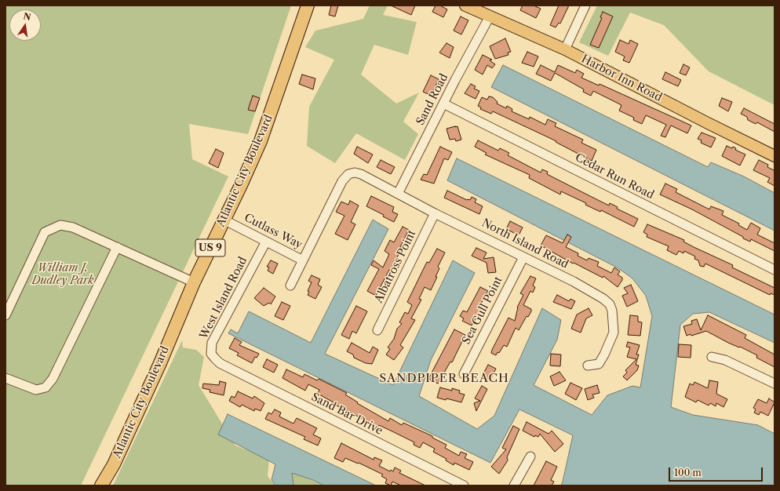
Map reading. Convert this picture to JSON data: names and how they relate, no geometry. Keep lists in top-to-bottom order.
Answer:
{
  "streets": {
    "highway": ["Atlantic City Boulevard", "US 9"],
    "main road": ["Harbor Inn Road"],
    "street": [
      "Sand Road",
      "Cedar Run Road",
      "Cutlass Way",
      "North Island Road",
      "Albatross Point",
      "West Island Road",
      "Sea Gull Point",
      "Sand Bar Drive"
    ]
  },
  "crossings": [
    ["Harbor Inn Road", "Sand Road"],
    ["Sand Road", "Cedar Run Road"],
    ["Sand Road", "North Island Road"],
    ["Atlantic City Boulevard", "Cutlass Way"],
    ["Cutlass Way", "North Island Road"],
    ["Cutlass Way", "West Island Road"],
    ["North Island Road", "Albatross Point"],
    ["North Island Road", "Sea Gull Point"],
    ["West Island Road", "Sand Bar Drive"]
  ],
  "districts": ["SANDPIPER BEACH"],
  "parks": ["William J. Dudley Park"],
  "scale_bar": "100 m",
  "north": "top"
}
